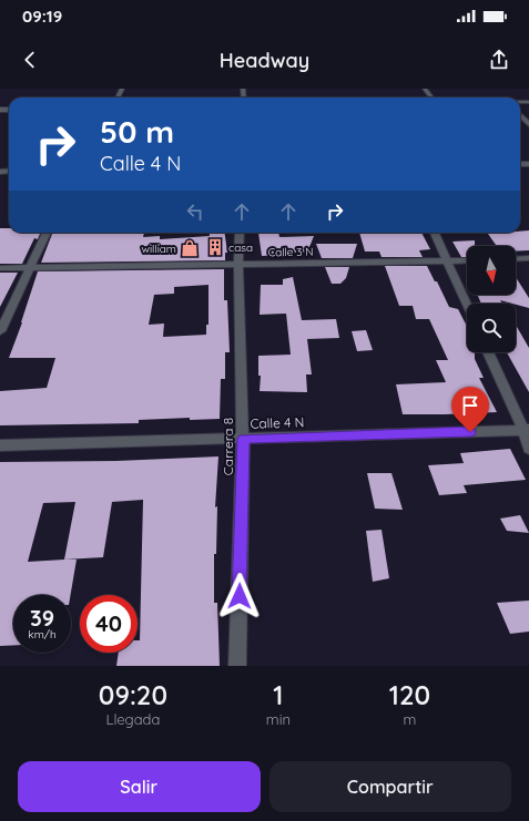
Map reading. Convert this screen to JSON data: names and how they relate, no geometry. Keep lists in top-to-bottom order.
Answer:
{
  "streets": {
    "street": ["Calle 3 N", "Calle 4 N", "Carrera 8"]
  },
  "crossings": [
    ["Calle 3 N", "Carrera 8"],
    ["Calle 4 N", "Carrera 8"]
  ],
  "places": {
    "building": ["casa"],
    "shop": ["william"]
  },
  "north": "bottom",
  "page": {
    "status": "09:19",
    "header": "Headway",
    "turn": ["50 m", "Calle 4 N"],
    "speed": "39 km/h",
    "limit": "40",
    "eta": [
      "09:20",
      "Llegada",
      "1",
      "min",
      "120",
      "m"
    ],
    "buttons": ["Salir", "Compartir"]
  }
}
